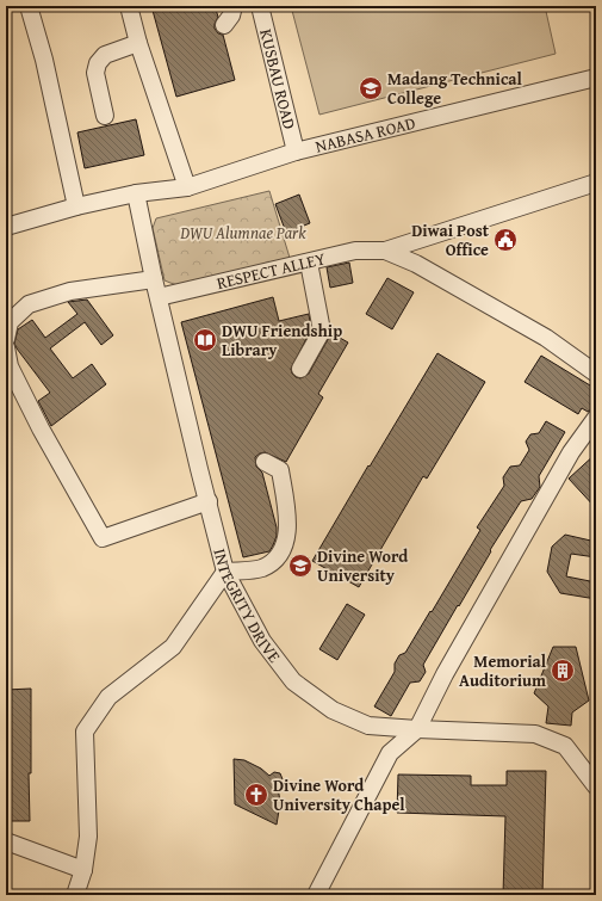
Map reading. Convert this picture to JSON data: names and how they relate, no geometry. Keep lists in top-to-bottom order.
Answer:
{
  "streets": {
    "street": [
      "KUSBAU ROAD",
      "NABASA ROAD",
      "RESPECT ALLEY",
      "INTEGRITY DRIVE"
    ]
  },
  "crossings": [
    ["KUSBAU ROAD", "NABASA ROAD"],
    ["NABASA ROAD", "INTEGRITY DRIVE"],
    ["RESPECT ALLEY", "INTEGRITY DRIVE"]
  ],
  "parks": ["DWU Alumnae Park"],
  "places": {
    "school or university": ["Madang Technical College", "Divine Word University"],
    "public building": ["Diwai Post Office"],
    "library": ["DWU Friendship Library"],
    "building": ["Memorial Auditorium"],
    "church": ["Divine Word University Chapel"]
  }
}
